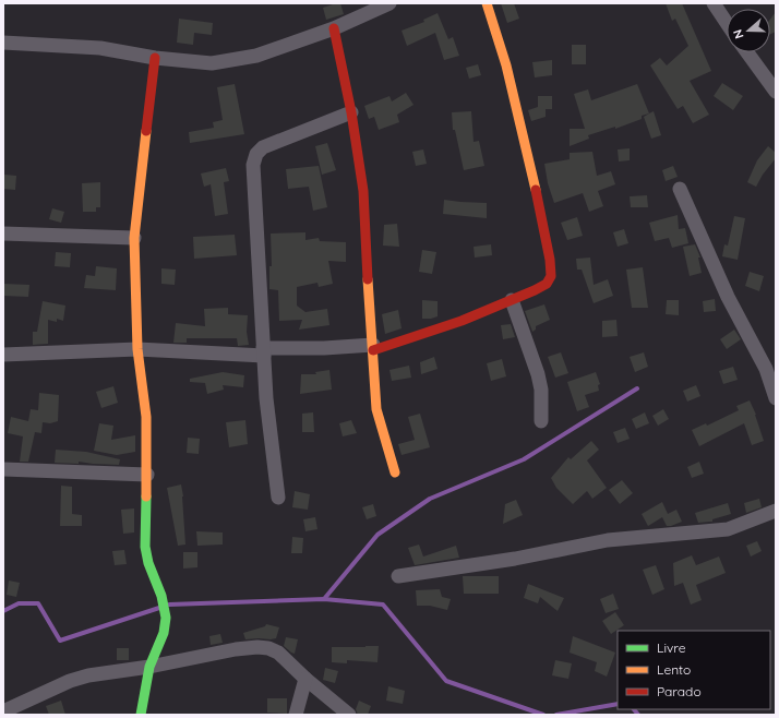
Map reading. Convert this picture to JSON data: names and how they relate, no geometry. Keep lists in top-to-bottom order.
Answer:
{
  "legend": ["Livre", "Lento", "Parado"],
  "north": "left"
}
